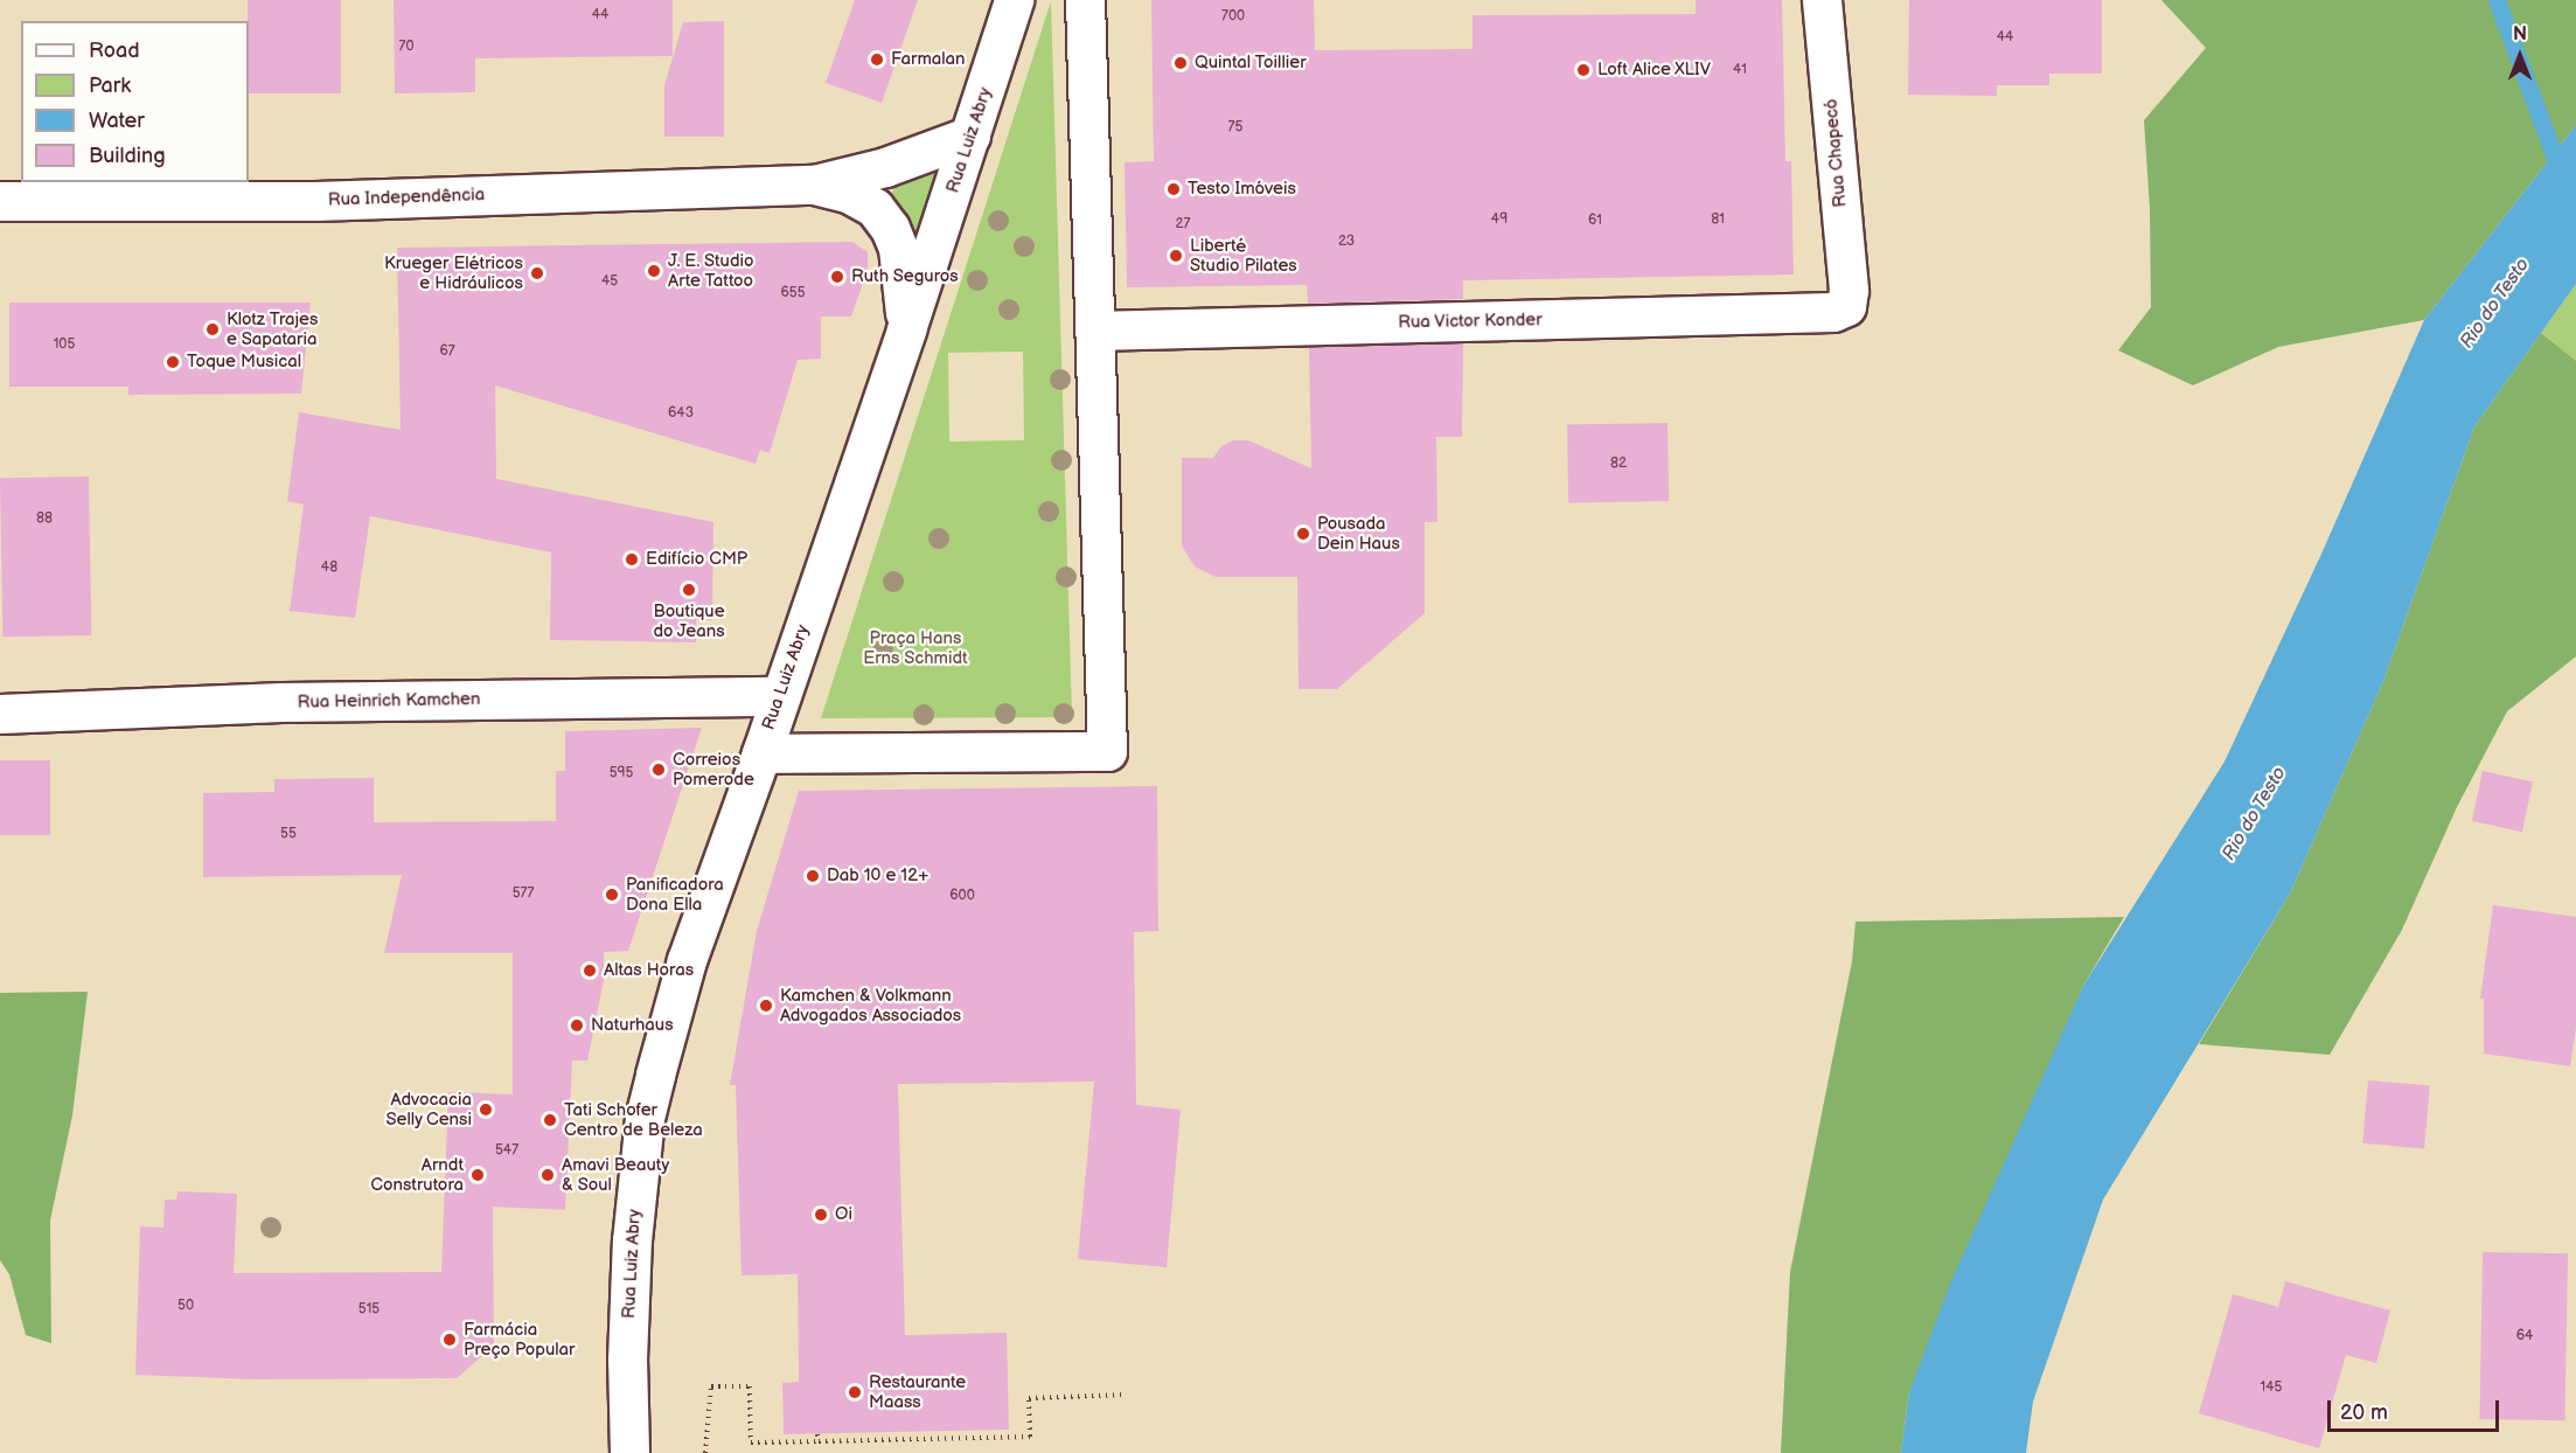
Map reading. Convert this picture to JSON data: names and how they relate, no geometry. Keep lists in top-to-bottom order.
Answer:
{
  "streets": {
    "street": [
      "Rua Luiz Abry",
      "Rua Chapecó",
      "Rua Independência",
      "Rua Victor Konder",
      "Rua Heinrich Kamchen"
    ]
  },
  "crossings": [
    ["Rua Luiz Abry", "Rua Independência"],
    ["Rua Luiz Abry", "Rua Heinrich Kamchen"],
    ["Rua Chapecó", "Rua Victor Konder"]
  ],
  "water": ["Rio do Testo"],
  "parks": ["Praça Hans Erns Schmidt"],
  "places": [
    "Farmalan",
    "Quintal Toillier",
    "Loft Alice XLIV",
    "Testo Imóveis",
    "Liberté Studio Pilates",
    "J. E. Studio Arte Tattoo",
    "Krueger Elétricos e Hidráulicos",
    "Ruth Seguros",
    "Klotz Trajes e Sapataria",
    "Toque Musical",
    "Pousada Dein Haus",
    "Edifício CMP",
    "Boutique do Jeans",
    "Correios Pomerode",
    "Dab 10 e 12+",
    "Panificadora Dona Ella",
    "Altas Horas",
    "Kamchen & Volkmann Advogados Associados",
    "Naturhaus",
    "Advocacia Selly Censi",
    "Tati Schofer Centro de Beleza",
    "Arndt Construtora",
    "Amavi Beauty & Soul",
    "Oi",
    "Farmácia Preço Popular",
    "Restaurante Maass"
  ],
  "house_numbers": [
    "44",
    "700",
    "44",
    "70",
    "41",
    "75",
    "49",
    "81",
    "61",
    "27",
    "23",
    "45",
    "655",
    "105",
    "67",
    "643",
    "82",
    "88",
    "48",
    "595",
    "55",
    "577",
    "600",
    "547",
    "50",
    "515",
    "64",
    "145"
  ],
  "legend": [
    "Road",
    "Park",
    "Water",
    "Building"
  ],
  "scale_bar": "20 m",
  "north": "top"
}
